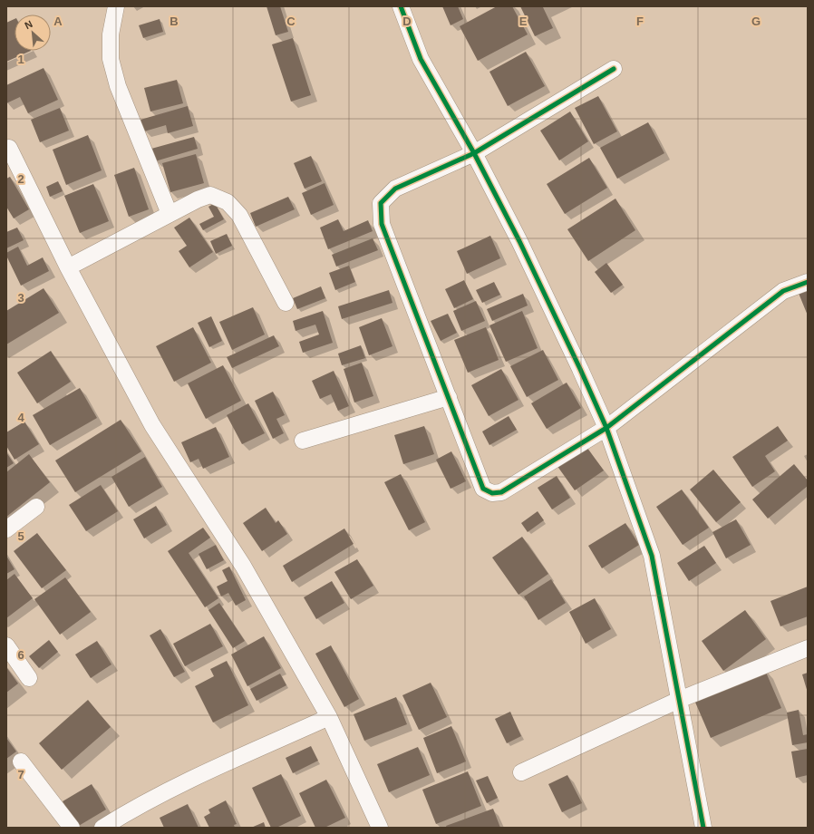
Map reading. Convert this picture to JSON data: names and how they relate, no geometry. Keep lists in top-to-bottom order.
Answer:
{
  "north": "top left",
  "grid": {
    "columns": [
      "A",
      "B",
      "C",
      "D",
      "E",
      "F",
      "G"
    ],
    "rows": [
      "1",
      "2",
      "3",
      "4",
      "5",
      "6",
      "7"
    ]
  }
}
